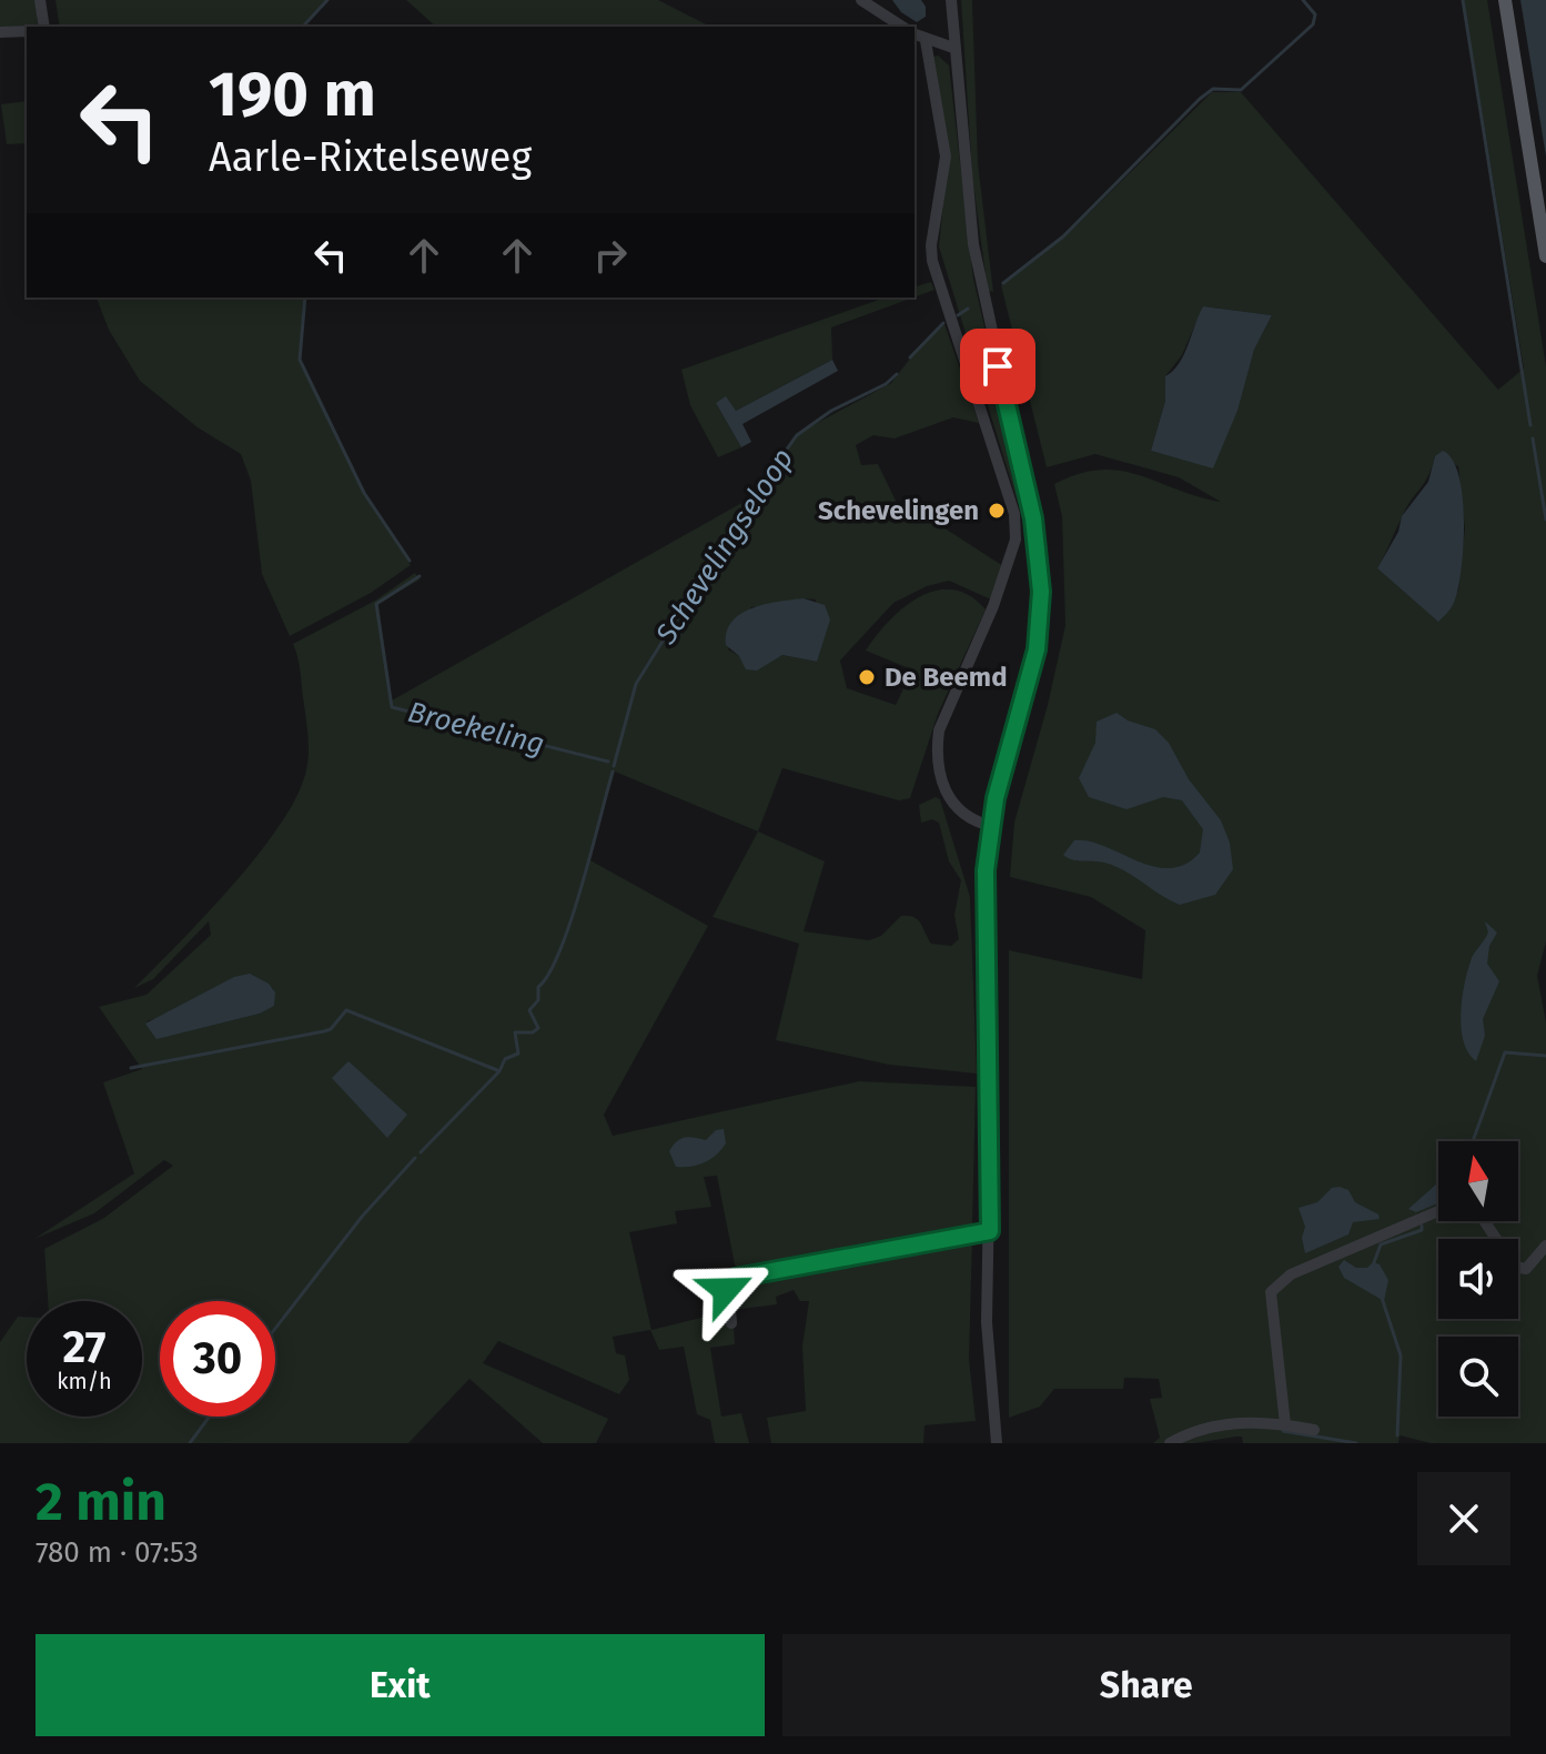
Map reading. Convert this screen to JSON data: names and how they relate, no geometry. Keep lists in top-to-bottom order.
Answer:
{
  "water": ["Schevelingseloop", "Broekeling"],
  "places": ["Schevelingen", "De Beemd"],
  "north": "top",
  "page": {
    "turn": ["190 m", "Aarle-Rixtelseweg"],
    "speed": "27 km/h",
    "limit": "30",
    "heading": ["2 min", "780 m · 07:53"],
    "buttons": ["Exit", "Share"]
  }
}
